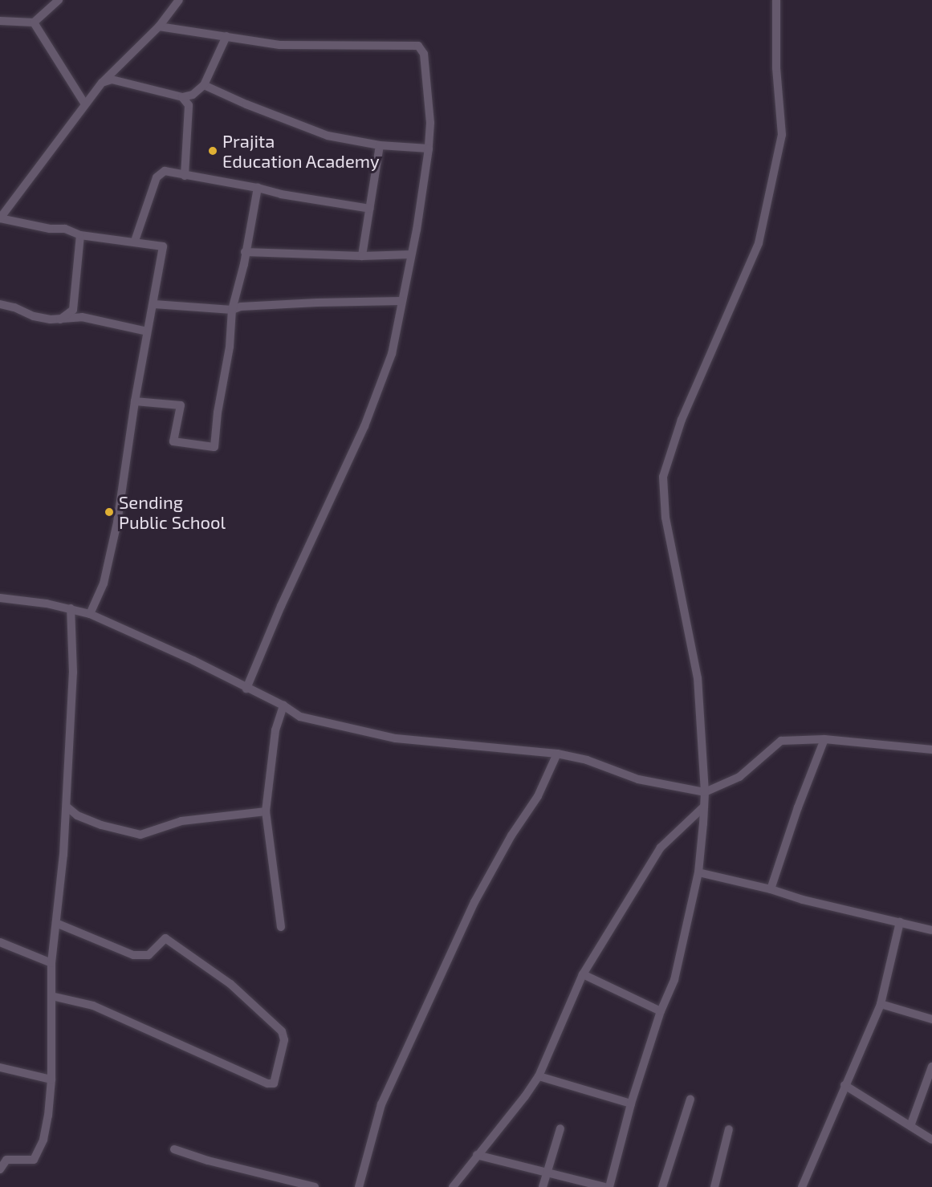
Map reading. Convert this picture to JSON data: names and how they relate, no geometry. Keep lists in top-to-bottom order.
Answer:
{
  "places": ["Prajita Education Academy", "Sending Public School"]
}
